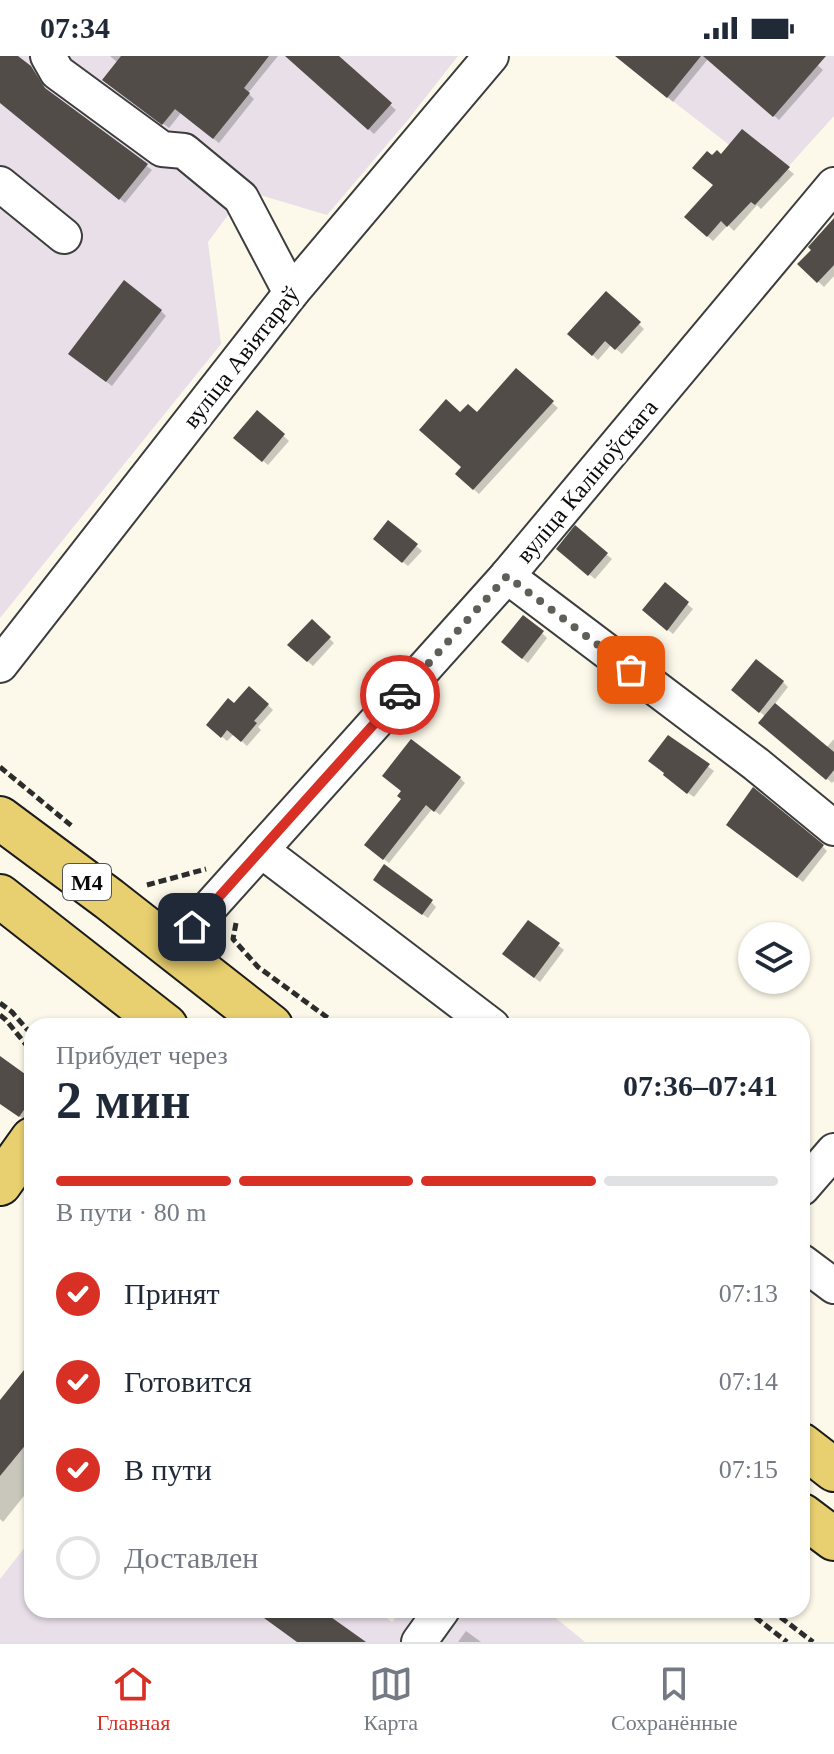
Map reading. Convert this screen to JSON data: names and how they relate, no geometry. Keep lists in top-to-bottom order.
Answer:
{
  "streets": {
    "main road": ["вуліца Каліноўскага", "М4"],
    "street": ["вуліца Авіятараў"]
  },
  "crossings": [
    ["вуліца Каліноўскага", "М4"]
  ],
  "page": {
    "status": "07:34",
    "heading": ["2 мин", "Прибудет через", "07:36–07:41"],
    "bar": "В пути · 80 m",
    "list": [
      ["Принят", "07:13"],
      ["Готовится", "07:14"],
      ["В пути", "07:15"],
      "Доставлен"
    ],
    "tabs": ["Главная", "Карта", "Сохранённые"]
  }
}
